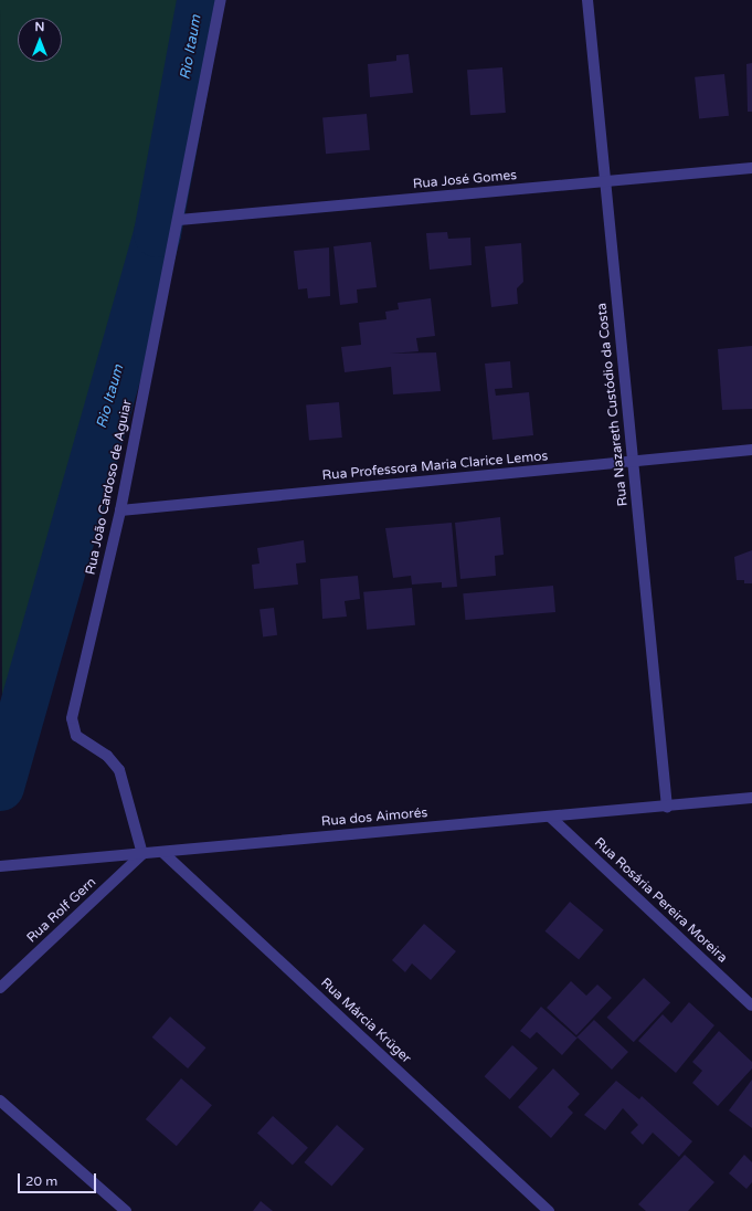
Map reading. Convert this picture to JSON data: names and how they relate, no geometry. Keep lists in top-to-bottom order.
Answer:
{
  "streets": {
    "street": [
      "Rua José Gomes",
      "Rua Nazareth Custódio da Costa",
      "Rua Professora Maria Clarice Lemos",
      "Rua João Cardoso de Aguiar",
      "Rua dos Aimorés",
      "Rua Rosária Pereira Moreira",
      "Rua Rolf Gern",
      "Rua Márcia Krüger"
    ]
  },
  "crossings": [
    ["Rua José Gomes", "Rua Nazareth Custódio da Costa"],
    ["Rua José Gomes", "Rua João Cardoso de Aguiar"],
    ["Rua Nazareth Custódio da Costa", "Rua Professora Maria Clarice Lemos"],
    ["Rua Nazareth Custódio da Costa", "Rua dos Aimorés"],
    ["Rua Professora Maria Clarice Lemos", "Rua João Cardoso de Aguiar"],
    ["Rua João Cardoso de Aguiar", "Rua dos Aimorés"],
    ["Rua João Cardoso de Aguiar", "Rua Rolf Gern"],
    ["Rua dos Aimorés", "Rua Rosária Pereira Moreira"],
    ["Rua dos Aimorés", "Rua Rolf Gern"],
    ["Rua dos Aimorés", "Rua Márcia Krüger"]
  ],
  "water": ["Rio Itaum"],
  "scale_bar": "20 m",
  "north": "top"
}
